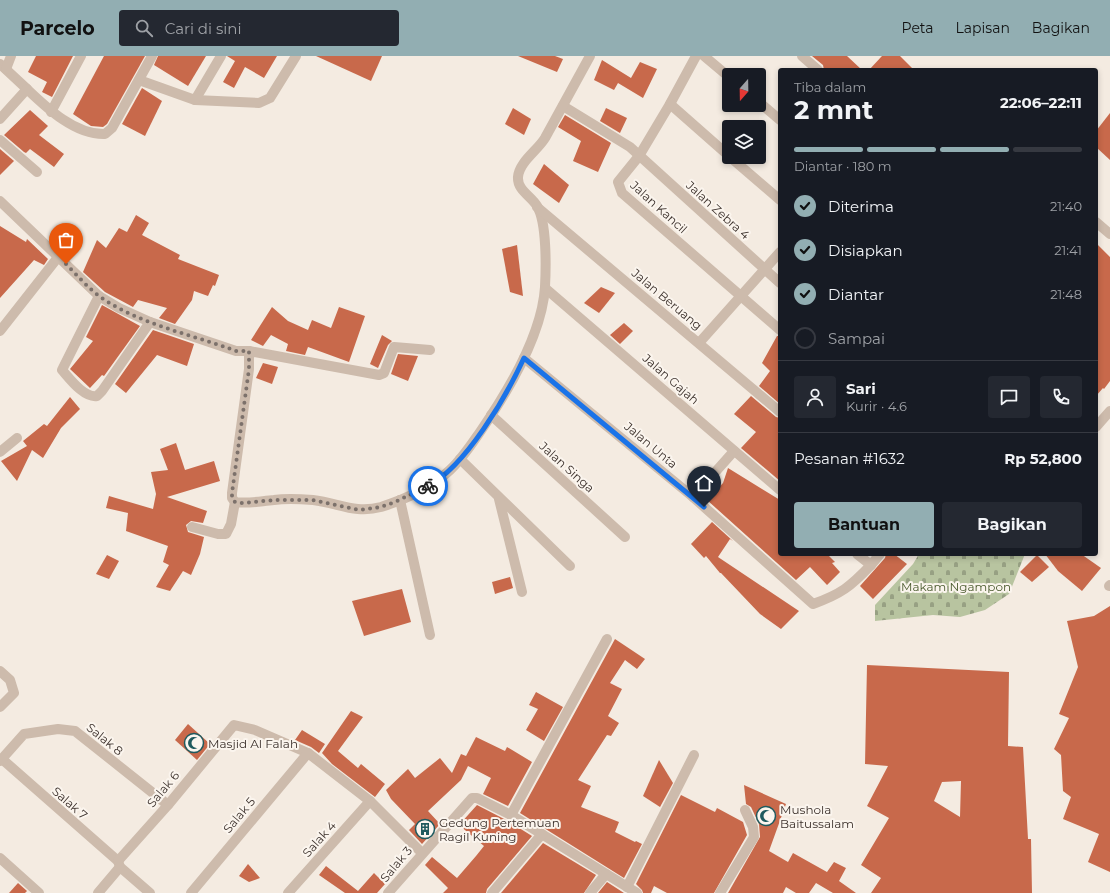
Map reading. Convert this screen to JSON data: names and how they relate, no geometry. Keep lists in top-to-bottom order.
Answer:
{
  "streets": {
    "street": [
      "Jalan Kancil",
      "Jalan Zebra 4",
      "Jalan Beruang",
      "Jalan Gajah",
      "Jalan Unta",
      "Jalan Singa",
      "Salak 8",
      "Salak 6",
      "Salak 7",
      "Salak 5",
      "Salak 4",
      "Salak 3"
    ]
  },
  "crossings": [
    ["Jalan Kancil", "Jalan Zebra 4"],
    ["Jalan Zebra 4", "Jalan Beruang"],
    ["Salak 8", "Salak 6"],
    ["Salak 8", "Salak 7"],
    ["Salak 6", "Salak 7"],
    ["Salak 6", "Salak 5"]
  ],
  "parks": ["Makam Ngampon"],
  "places": {
    "mosque": ["Masjid Al Falah", "Mushola Baitussalam"],
    "building": ["Gedung Pertemuan Ragil Kuning"]
  },
  "north": "bottom",
  "page": {
    "header": "Parcelo",
    "search": "Cari di sini",
    "nav": ["Peta", "Lapisan", "Bagikan"],
    "heading": ["2 mnt", "Tiba dalam", "22:06–22:11"],
    "panel": [
      "Sari",
      "Kurir · 4.6",
      "Pesanan #1632",
      "Rp 52,800"
    ],
    "bar": "Diantar · 180 m",
    "list": [
      ["Diterima", "21:40"],
      ["Disiapkan", "21:41"],
      ["Diantar", "21:48"],
      "Sampai"
    ],
    "buttons": ["Bantuan", "Bagikan"]
  }
}
